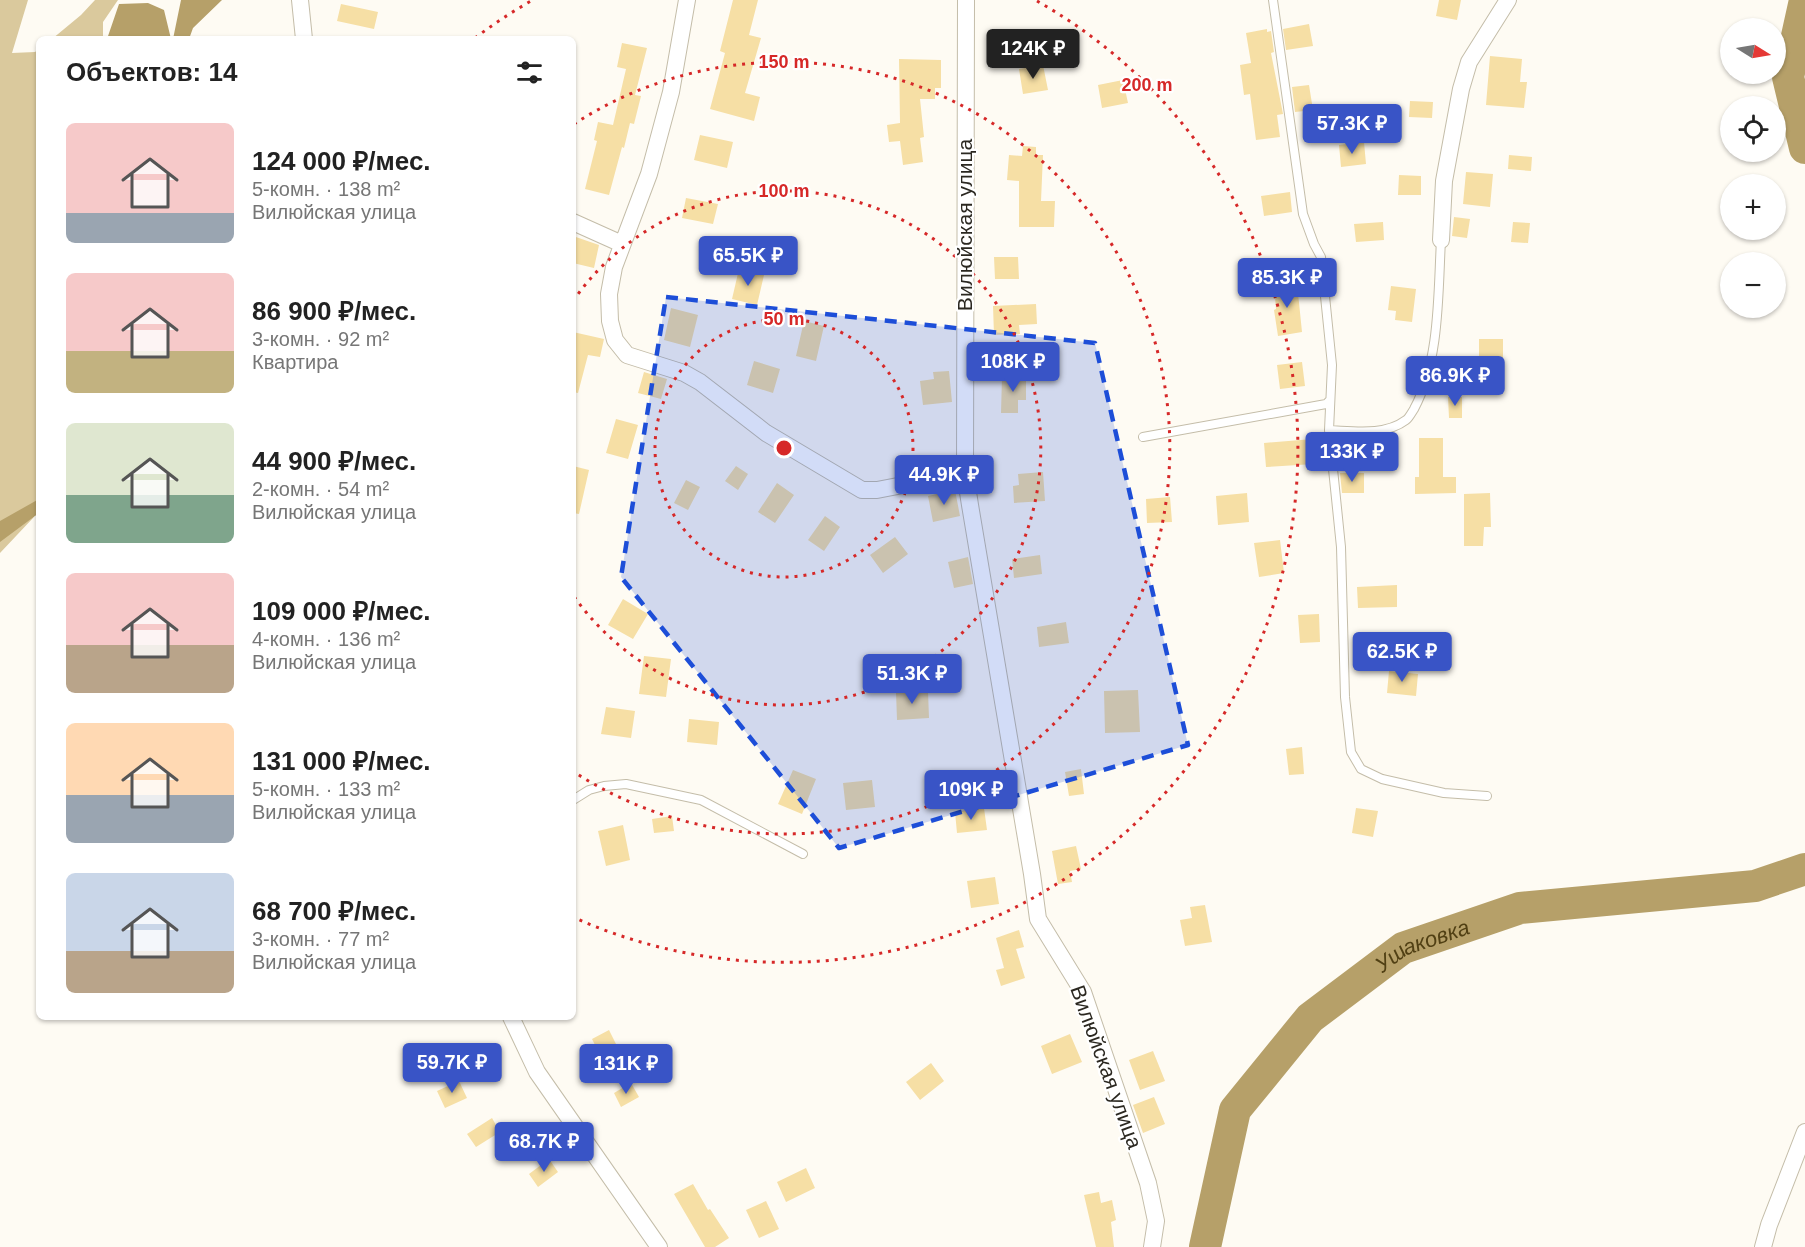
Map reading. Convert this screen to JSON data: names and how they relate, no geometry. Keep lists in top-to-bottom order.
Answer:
{
  "streets": {
    "street": ["Вилюйская улица"]
  },
  "water": ["Ушаковка"],
  "north": "right",
  "page": {
    "map_buttons": ["+", "−"],
    "price": [
      "124K ₽",
      "57.3K ₽",
      "65.5K ₽",
      "85.3K ₽",
      "108K ₽",
      "86.9K ₽",
      "133K ₽",
      "44.9K ₽",
      "62.5K ₽",
      "51.3K ₽",
      "109K ₽",
      "59.7K ₽",
      "131K ₽",
      "68.7K ₽"
    ],
    "heading": "Объектов: 14",
    "list": [
      {
        "name": "124 000 ₽/мес.",
        "note": "5-комн. · 138 m² · Вилюйская улица"
      },
      {
        "name": "86 900 ₽/мес.",
        "note": "3-комн. · 92 m² · Квартира"
      },
      {
        "name": "44 900 ₽/мес.",
        "note": "2-комн. · 54 m² · Вилюйская улица"
      },
      {
        "name": "109 000 ₽/мес.",
        "note": "4-комн. · 136 m² · Вилюйская улица"
      },
      {
        "name": "131 000 ₽/мес.",
        "note": "5-комн. · 133 m² · Вилюйская улица"
      },
      {
        "name": "68 700 ₽/мес.",
        "note": "3-комн. · 77 m² · Вилюйская улица"
      }
    ]
  },
  "rings": [
    "150 m",
    "200 m",
    "100 m",
    "50 m"
  ]
}
